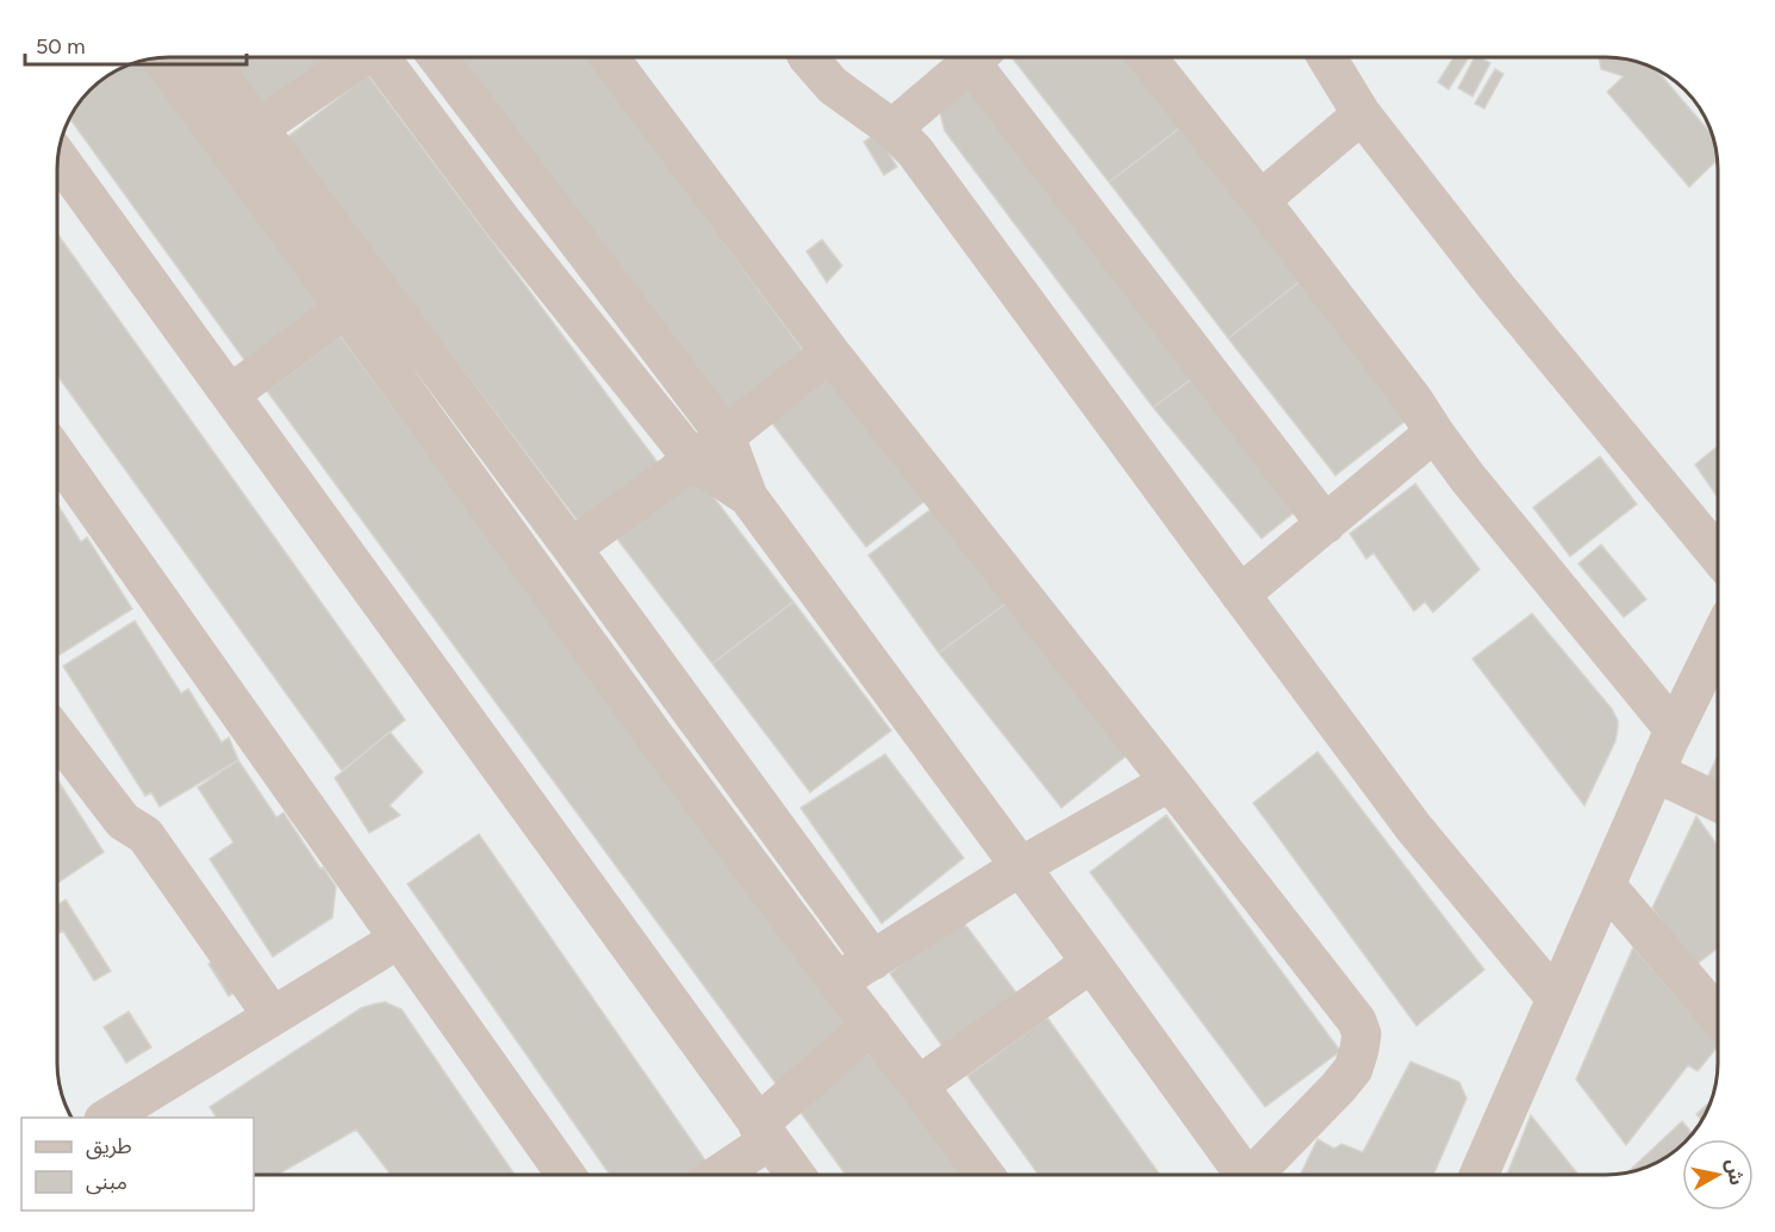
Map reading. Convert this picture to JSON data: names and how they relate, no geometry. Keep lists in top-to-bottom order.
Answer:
{
  "legend": ["طريق", "مبنى"],
  "scale_bar": "50 m",
  "north": "right"
}
